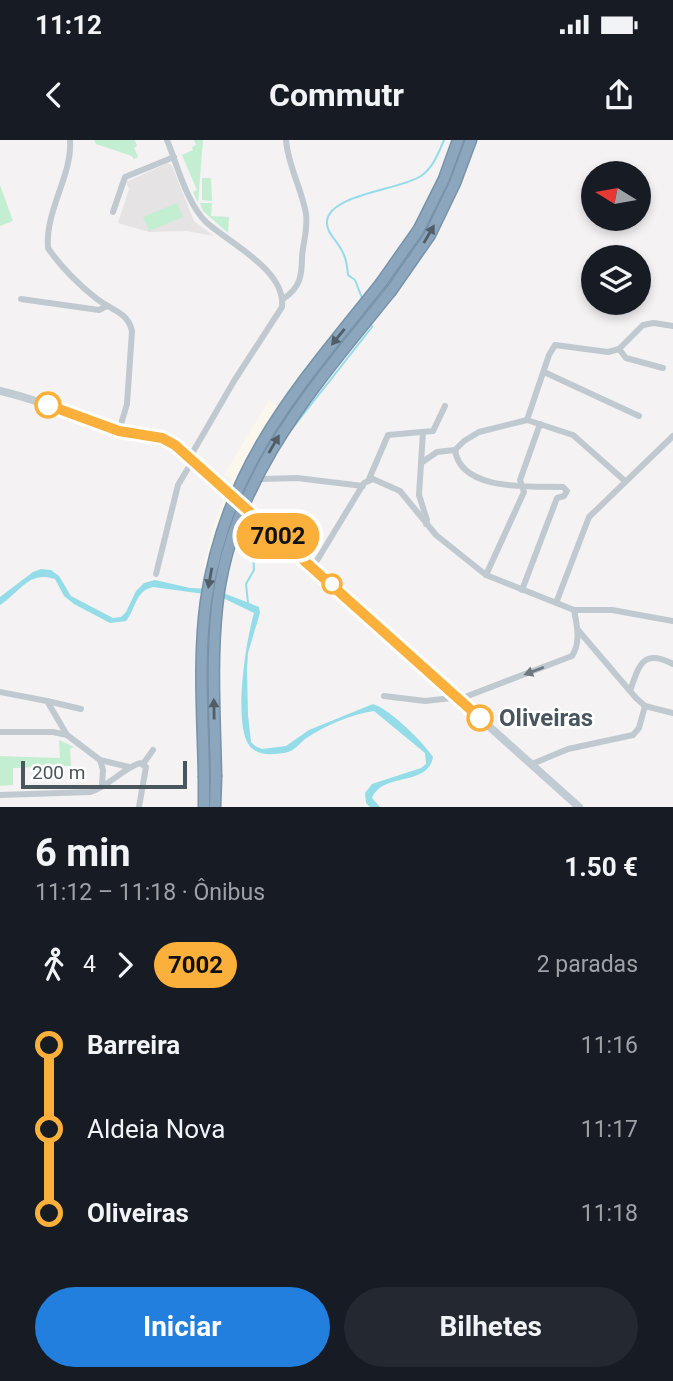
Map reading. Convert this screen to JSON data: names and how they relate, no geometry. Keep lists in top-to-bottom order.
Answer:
{
  "places": ["Oliveiras"],
  "lines": ["bus line 7002"],
  "scale_bar": "200 m",
  "north": "left",
  "page": {
    "status": "11:12",
    "header": "Commutr",
    "on_map": "7002",
    "scale": "200 m",
    "heading": ["6 min", "11:12 – 11:18 · Ônibus", "1.50 €"],
    "legs": ["4", "7002", "2 paradas"],
    "list": [
      {
        "name": "Barreira",
        "value": "11:16"
      },
      {
        "name": "Aldeia Nova",
        "value": "11:17"
      },
      {
        "name": "Oliveiras",
        "value": "11:18"
      }
    ],
    "buttons": ["Iniciar", "Bilhetes"]
  }
}
